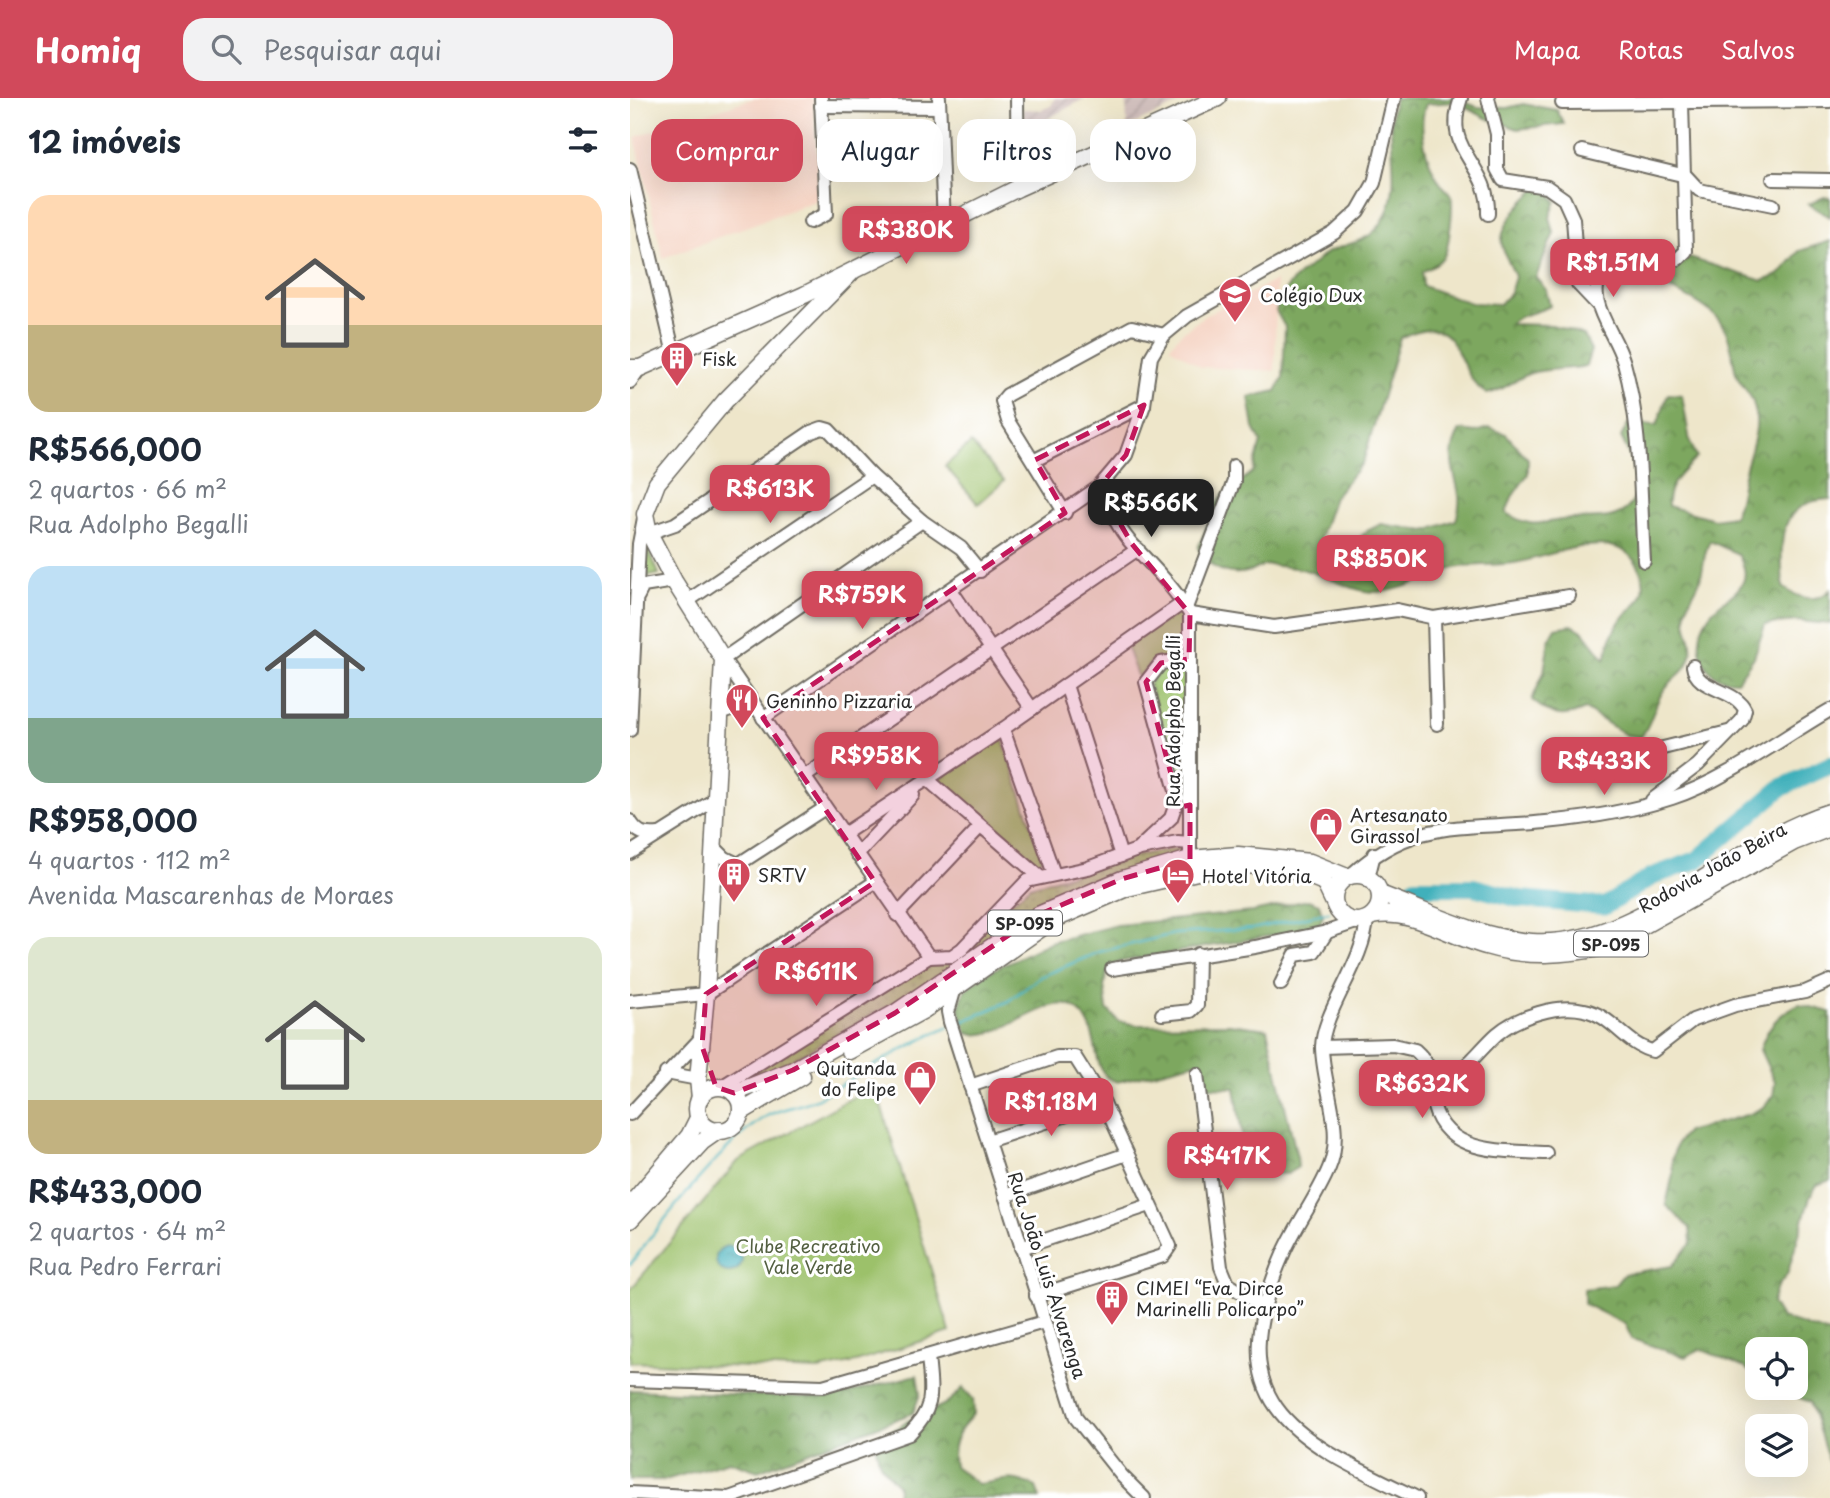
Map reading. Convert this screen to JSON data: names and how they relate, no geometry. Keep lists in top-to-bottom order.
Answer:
{
  "streets": {
    "main road": ["Rodovia João Beira", "SP-095"],
    "street": ["Rua Adolpho Begalli", "Rua João Luis Alvarenga"]
  },
  "crossings": [
    ["Rua Adolpho Begalli", "SP-095"],
    ["Rodovia João Beira", "SP-095"]
  ],
  "parks": ["Clube Recreativo Vale Verde"],
  "places": {
    "school or university": ["Colégio Dux"],
    "building": ["Fisk", "SRTV", "CIMEI “Eva Dirce Marinelli Policarpo”"],
    "restaurant": ["Geninho Pizzaria"],
    "shop": ["Artesanato Girassol", "Quitanda do Felipe"],
    "hotel": ["Hotel Vitória"]
  },
  "page": {
    "header": "Homiq",
    "search": "Pesquisar aqui",
    "nav": ["Mapa", "Rotas", "Salvos"],
    "heading": "12 imóveis",
    "chip": [
      "Comprar",
      "Alugar",
      "Filtros",
      "Novo"
    ],
    "list": [
      {
        "name": "R$566,000",
        "note": "2 quartos · 66 m² · Rua Adolpho Begalli"
      },
      {
        "name": "R$958,000",
        "note": "4 quartos · 112 m² · Avenida Mascarenhas de Moraes"
      },
      {
        "name": "R$433,000",
        "note": "2 quartos · 64 m² · Rua Pedro Ferrari"
      }
    ],
    "price": [
      "R$380K",
      "R$1.51M",
      "R$613K",
      "R$566K",
      "R$850K",
      "R$759K",
      "R$958K",
      "R$433K",
      "R$611K",
      "R$632K",
      "R$1.18M",
      "R$417K"
    ]
  }
}
